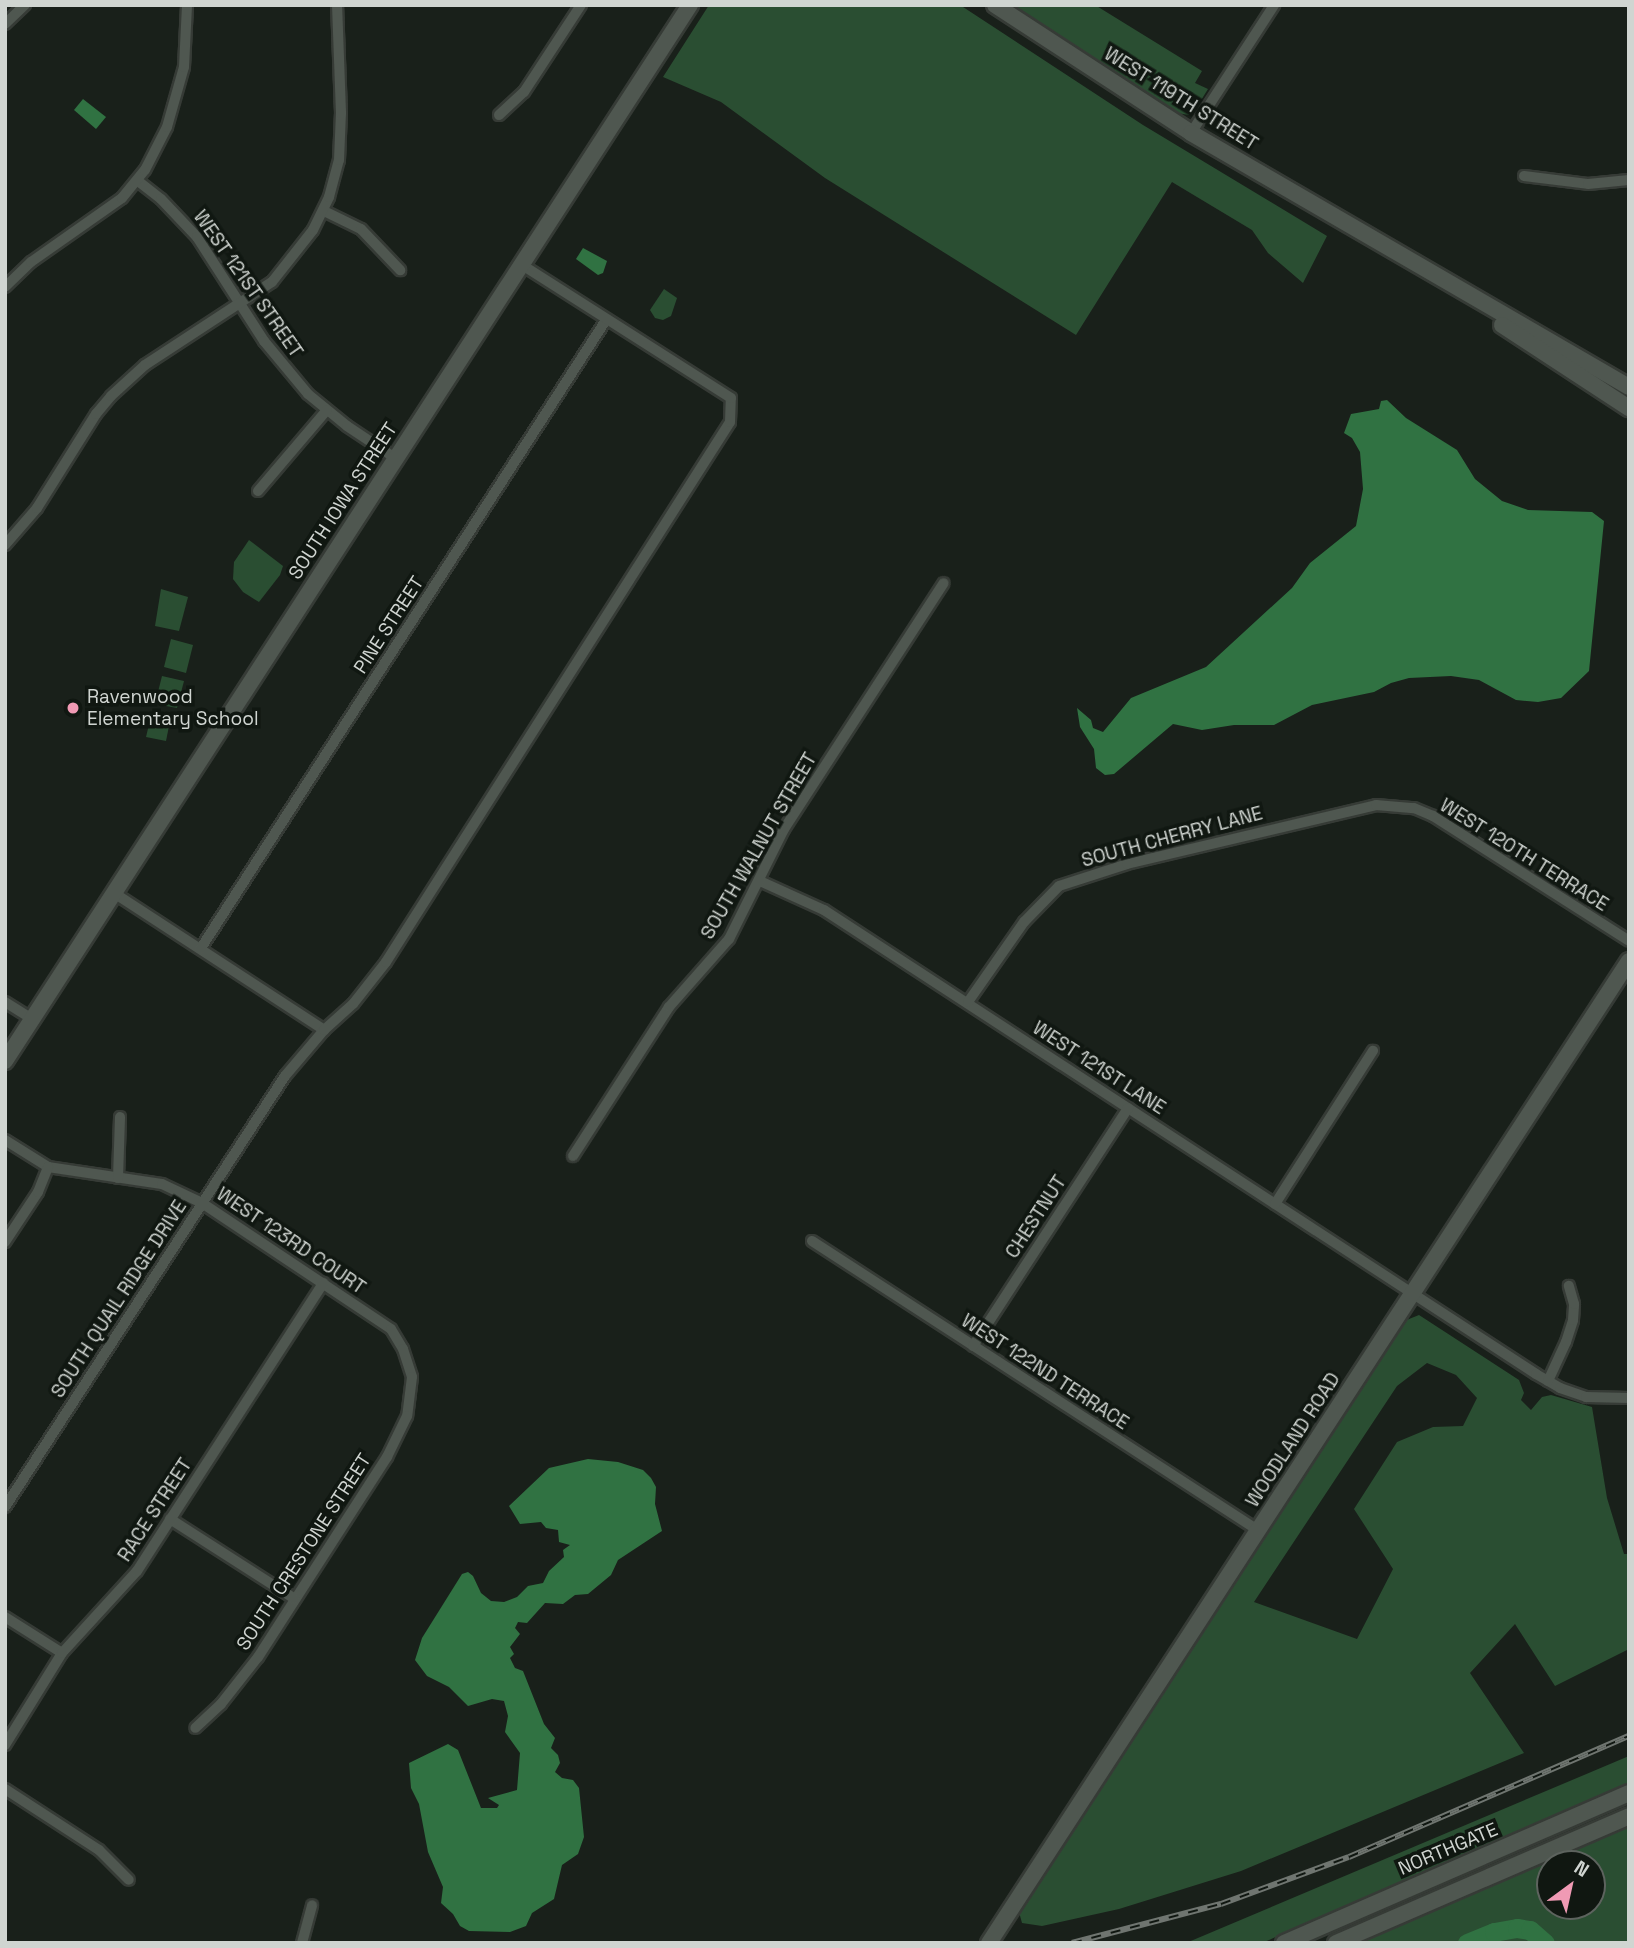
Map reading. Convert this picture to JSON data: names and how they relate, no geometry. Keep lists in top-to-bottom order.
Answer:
{
  "streets": {
    "main road": [
      "WEST 119TH STREET",
      "SOUTH IOWA STREET",
      "WOODLAND ROAD",
      "NORTHGATE"
    ],
    "street": [
      "WEST 121ST STREET",
      "PINE STREET",
      "SOUTH CHERRY LANE",
      "SOUTH WALNUT STREET",
      "WEST 120TH TERRACE",
      "WEST 121ST LANE",
      "CHESTNUT",
      "WEST 123RD COURT",
      "SOUTH QUAIL RIDGE DRIVE",
      "WEST 122ND TERRACE",
      "RACE STREET",
      "SOUTH CRESTONE STREET"
    ]
  },
  "crossings": [
    ["WEST 121ST STREET", "SOUTH IOWA STREET"],
    ["PINE STREET", "SOUTH QUAIL RIDGE DRIVE"],
    ["SOUTH CHERRY LANE", "WEST 120TH TERRACE"],
    ["SOUTH CHERRY LANE", "WEST 121ST LANE"],
    ["SOUTH WALNUT STREET", "WEST 121ST LANE"],
    ["WEST 121ST LANE", "CHESTNUT"],
    ["WEST 121ST LANE", "WOODLAND ROAD"],
    ["CHESTNUT", "WEST 122ND TERRACE"],
    ["WEST 123RD COURT", "SOUTH QUAIL RIDGE DRIVE"],
    ["WEST 123RD COURT", "RACE STREET"],
    ["WEST 123RD COURT", "SOUTH CRESTONE STREET"],
    ["WEST 122ND TERRACE", "WOODLAND ROAD"]
  ],
  "places": ["Ravenwood Elementary School"],
  "north": "top right"
}
